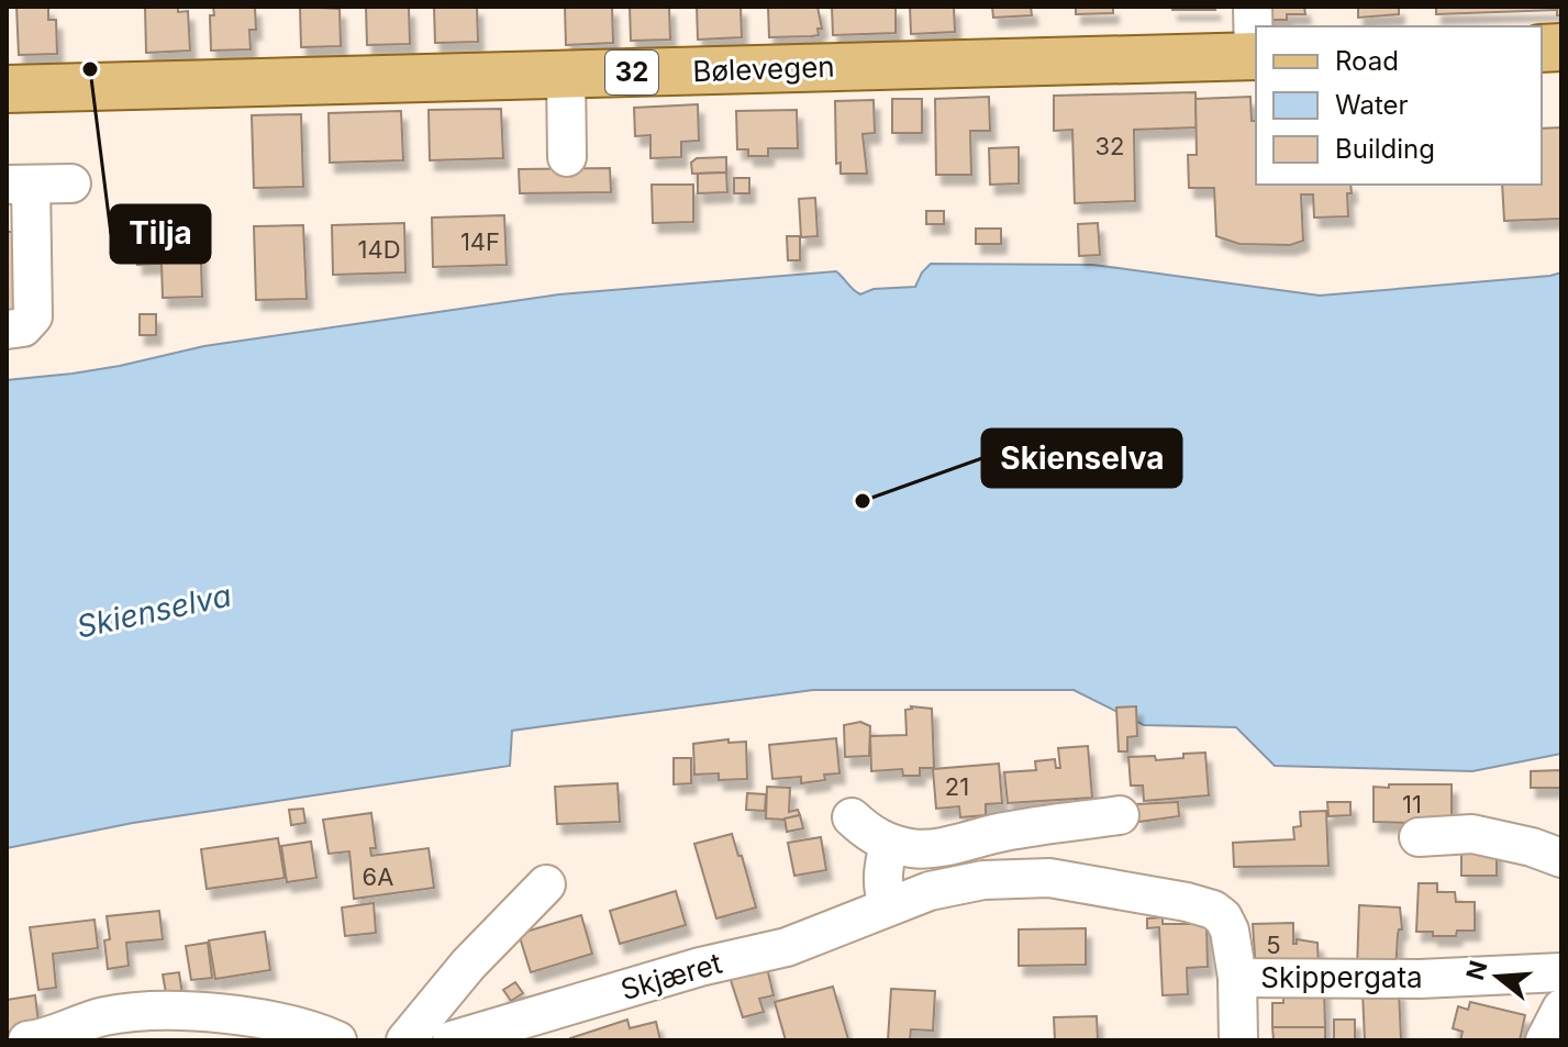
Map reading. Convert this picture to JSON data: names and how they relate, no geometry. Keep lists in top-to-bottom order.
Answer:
{
  "streets": {
    "main road": ["Bølevegen", "32"],
    "street": ["Skjæret", "Skippergata"]
  },
  "crossings": [
    ["Skjæret", "Skippergata"]
  ],
  "water": ["Skienselva"],
  "places": ["Tilja", "Skienselva"],
  "house_numbers": [
    "32",
    "14F",
    "14D",
    "21",
    "11",
    "6A",
    "5"
  ],
  "legend": ["Road", "Water", "Building"],
  "north": "left"
}
